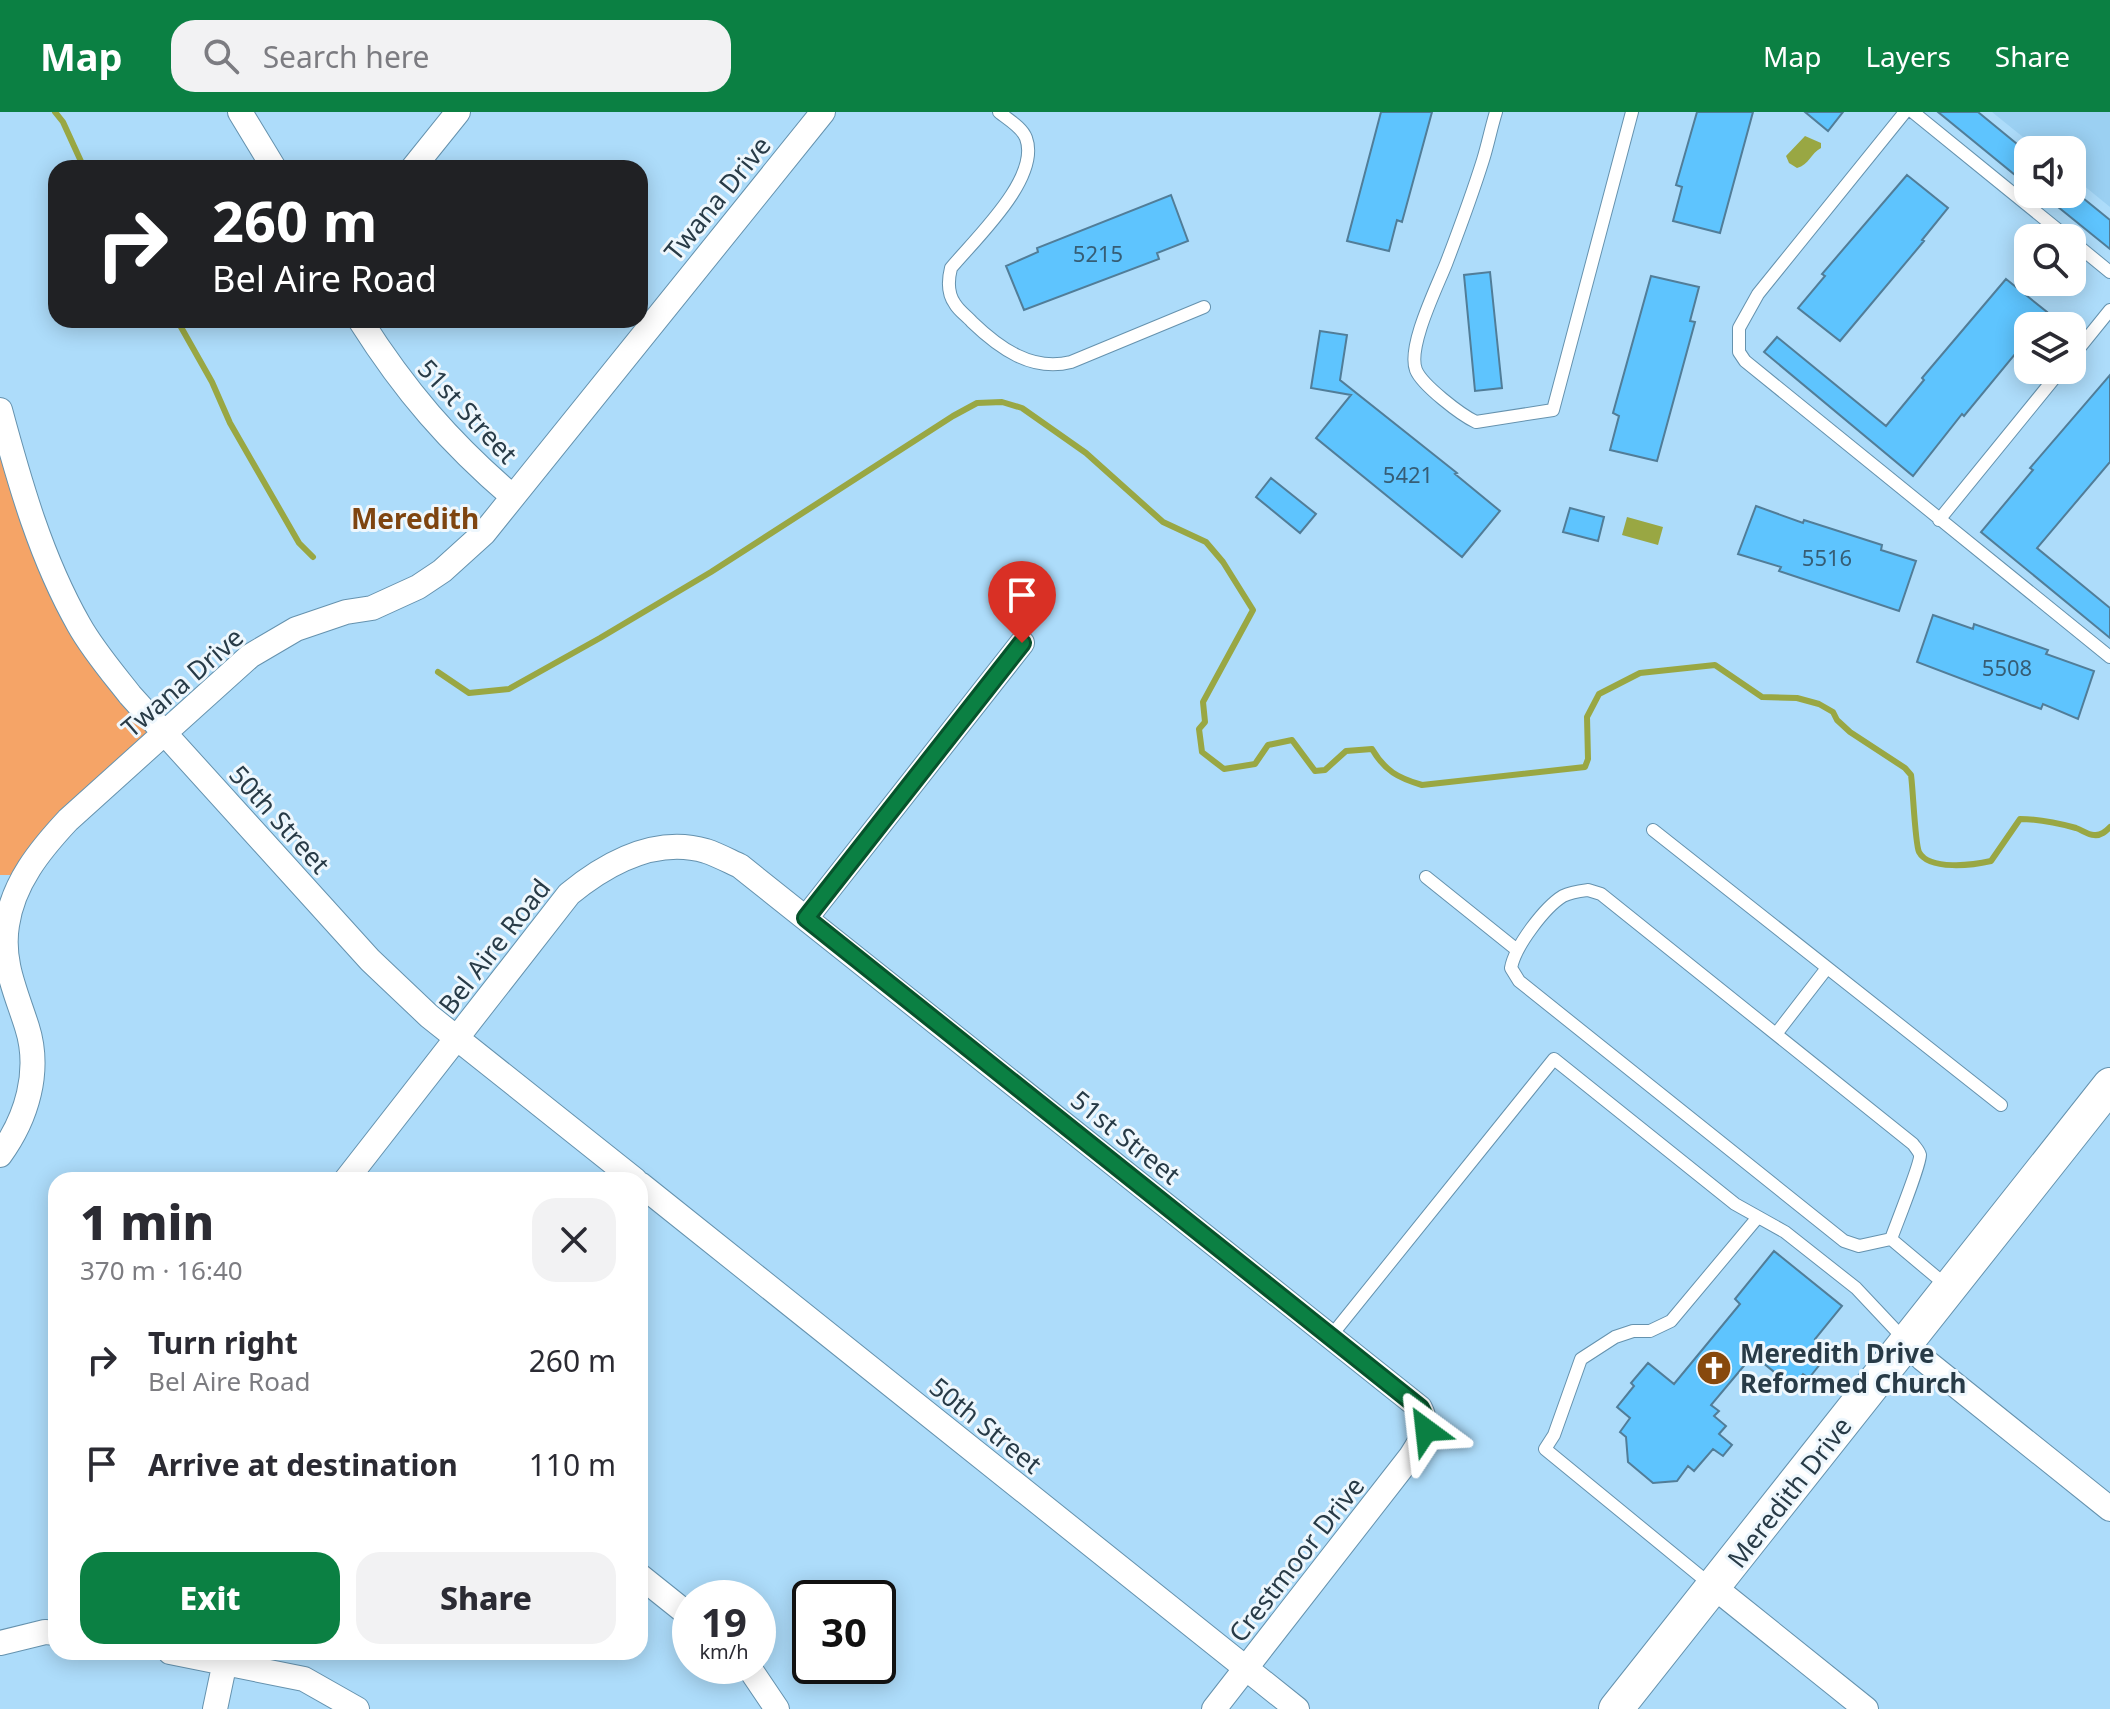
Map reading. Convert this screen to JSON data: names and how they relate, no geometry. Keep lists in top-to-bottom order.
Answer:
{
  "streets": {
    "main road": ["Meredith Drive"],
    "street": [
      "Twana Drive",
      "51st Street",
      "50th Street",
      "Bel Aire Road",
      "Crestmoor Drive"
    ]
  },
  "crossings": [
    ["Twana Drive", "51st Street"],
    ["Twana Drive", "50th Street"],
    ["51st Street", "Bel Aire Road"],
    ["51st Street", "Crestmoor Drive"],
    ["50th Street", "Bel Aire Road"],
    ["50th Street", "Crestmoor Drive"]
  ],
  "districts": ["Meredith"],
  "places": {
    "church": ["Meredith Drive Reformed Church"]
  },
  "house_numbers": [
    "5215",
    "5421",
    "5516",
    "5508"
  ],
  "page": {
    "header": "Map",
    "search": "Search here",
    "nav": ["Map", "Layers", "Share"],
    "turn": ["260 m", "Bel Aire Road"],
    "heading": ["1 min", "370 m · 16:40"],
    "list": [
      {
        "name": "Turn right",
        "note": "Bel Aire Road",
        "value": "260 m"
      },
      {
        "name": "Arrive at destination",
        "value": "110 m"
      }
    ],
    "buttons": ["Exit", "Share"],
    "speed": "19 km/h",
    "limit": "30"
  }
}
